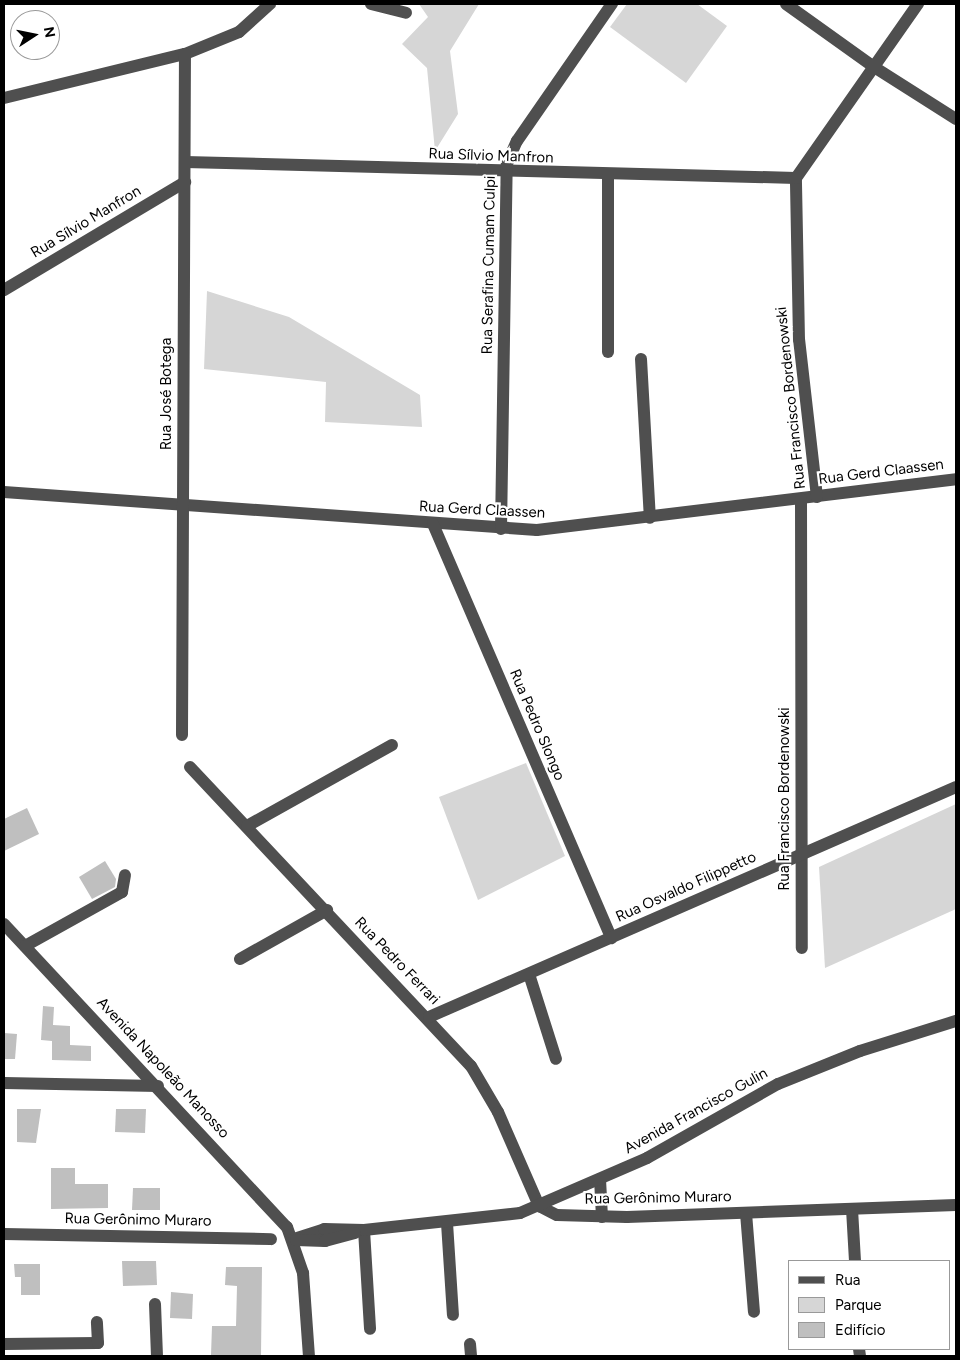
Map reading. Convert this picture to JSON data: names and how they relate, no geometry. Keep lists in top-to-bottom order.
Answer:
{
  "streets": {
    "street": [
      "Rua Sílvio Manfron",
      "Rua Serafina Cumam Culpi",
      "Rua José Botega",
      "Rua Francisco Bordenowski",
      "Rua Gerd Claassen",
      "Rua Pedro Slongo",
      "Rua Osvaldo Filippetto",
      "Rua Pedro Ferrari",
      "Avenida Napoleão Manosso",
      "Avenida Francisco Gulin",
      "Rua Gerônimo Muraro"
    ]
  },
  "crossings": [
    ["Rua Sílvio Manfron", "Rua Serafina Cumam Culpi"],
    ["Rua Sílvio Manfron", "Rua José Botega"],
    ["Rua Sílvio Manfron", "Rua Francisco Bordenowski"],
    ["Rua Serafina Cumam Culpi", "Rua Gerd Claassen"],
    ["Rua José Botega", "Rua Gerd Claassen"],
    ["Rua Francisco Bordenowski", "Rua Gerd Claassen"],
    ["Rua Francisco Bordenowski", "Rua Osvaldo Filippetto"],
    ["Rua Gerd Claassen", "Rua Pedro Slongo"],
    ["Rua Pedro Slongo", "Rua Osvaldo Filippetto"],
    ["Rua Osvaldo Filippetto", "Rua Pedro Ferrari"],
    ["Rua Pedro Ferrari", "Avenida Francisco Gulin"],
    ["Rua Pedro Ferrari", "Rua Gerônimo Muraro"],
    ["Avenida Francisco Gulin", "Rua Gerônimo Muraro"]
  ],
  "legend": ["Rua", "Parque", "Edifício"],
  "north": "right"
}
